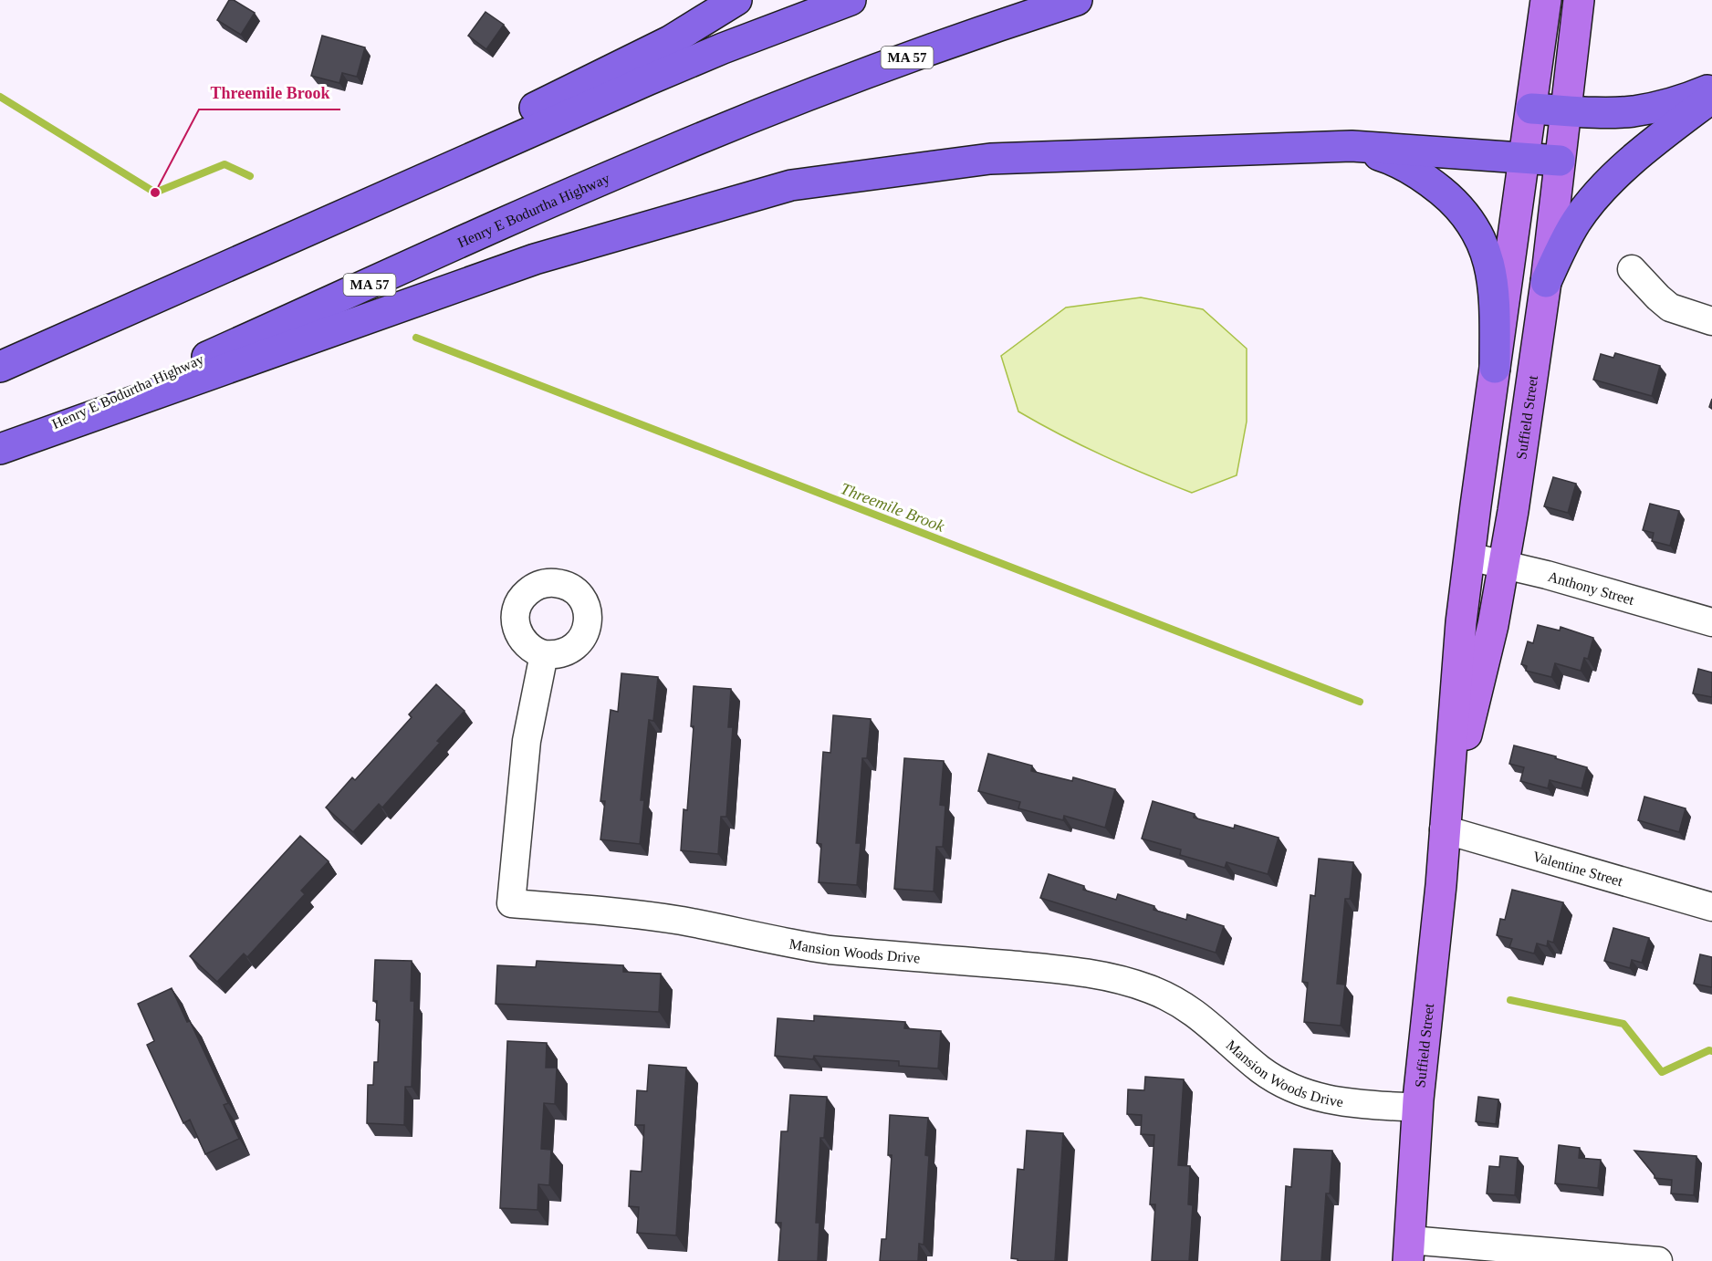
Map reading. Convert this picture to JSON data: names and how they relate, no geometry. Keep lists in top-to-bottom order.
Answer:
{
  "streets": {
    "highway": ["MA 57", "Henry E Bodurtha Highway"],
    "main road": ["Suffield Street"],
    "street": ["Anthony Street", "Valentine Street", "Mansion Woods Drive"]
  },
  "crossings": [
    ["Suffield Street", "Anthony Street"],
    ["Suffield Street", "Valentine Street"],
    ["Suffield Street", "Mansion Woods Drive"]
  ],
  "water": ["Threemile Brook"],
  "places": ["Threemile Brook"]
}
